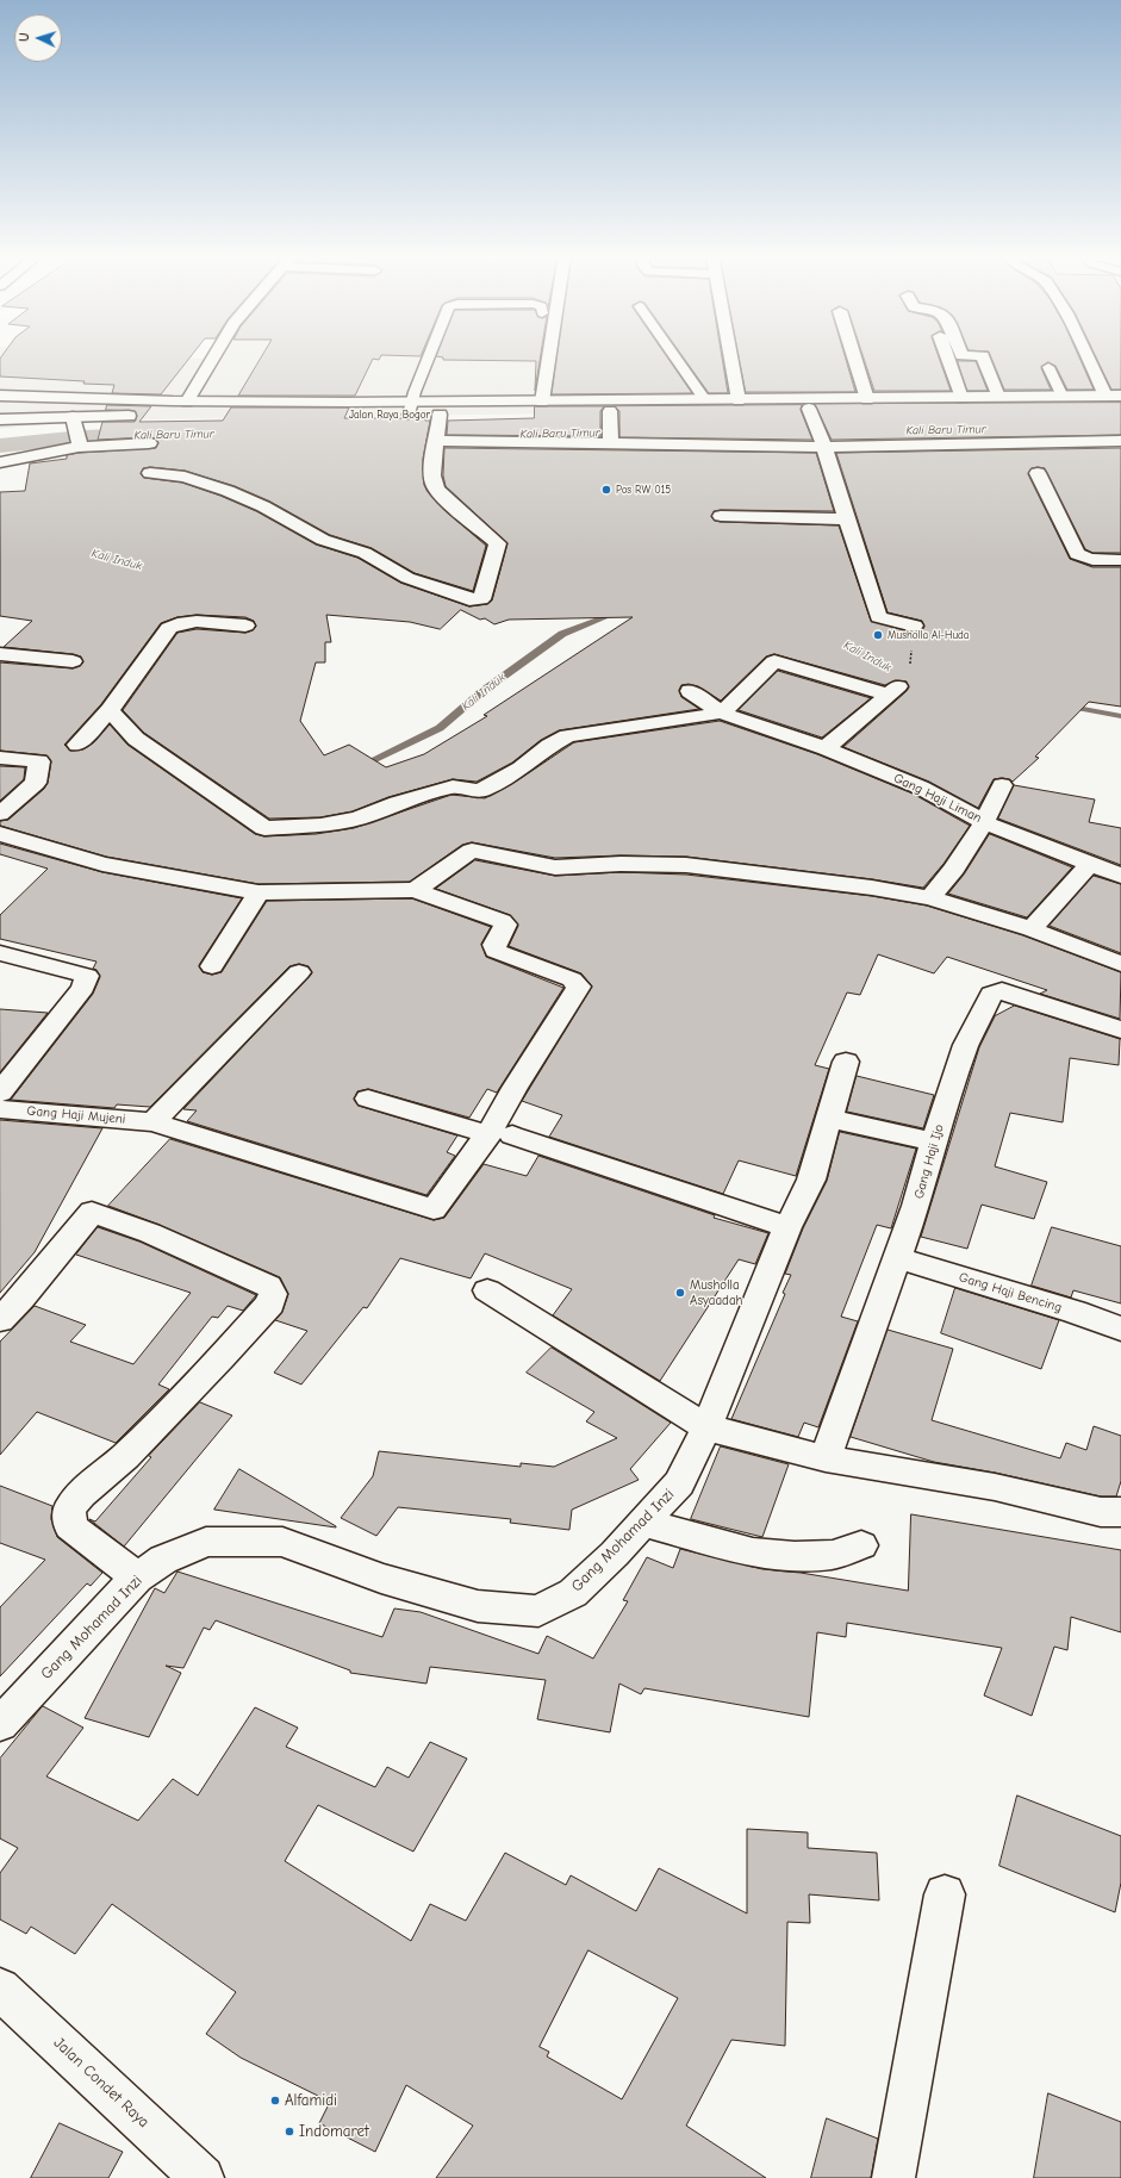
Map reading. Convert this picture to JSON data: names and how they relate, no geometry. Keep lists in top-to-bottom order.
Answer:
{
  "streets": {
    "main road": [
      "Jalan Raya Bogor",
      "Gang Haji Liman",
      "Gang Haji Mujeni",
      "Gang Haji Ijo",
      "Gang Haji Bencing",
      "Gang Mohamad Inzi",
      "Jalan Condet Raya"
    ]
  },
  "crossings": [
    ["Gang Haji Ijo", "Gang Haji Bencing"]
  ],
  "water": ["Kali Baru Timur", "Kali Induk"],
  "places": [
    "Pos RW 015",
    "Musholla Al-Huda",
    "Musholla Asyaadah",
    "Alfamidi",
    "Indomaret"
  ],
  "north": "left"
}
